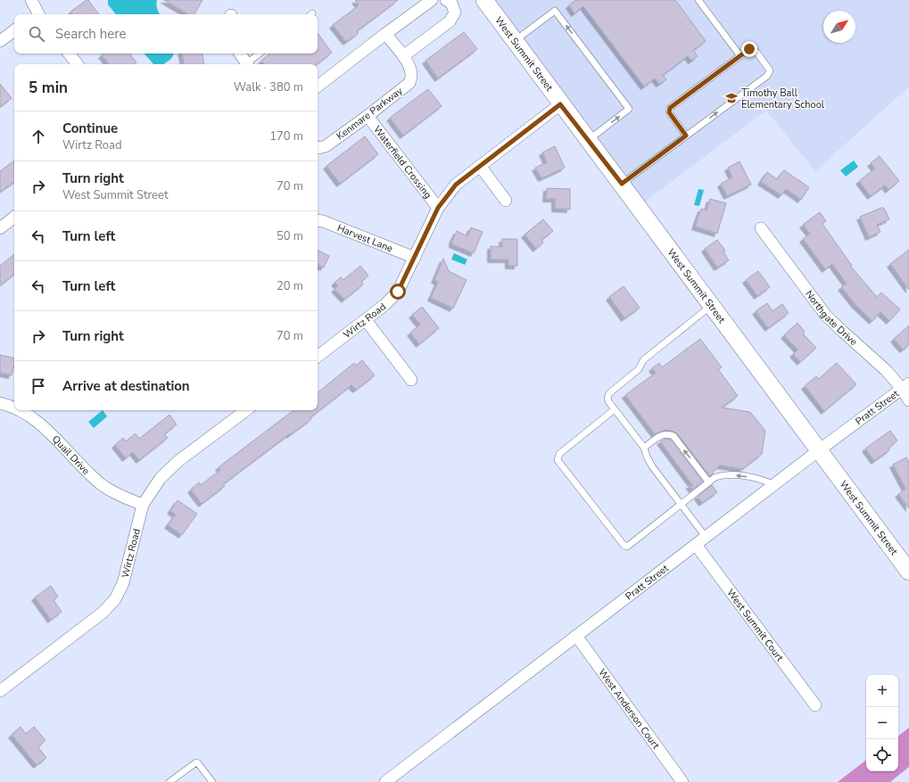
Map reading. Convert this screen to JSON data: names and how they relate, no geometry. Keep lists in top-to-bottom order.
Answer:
{
  "streets": {
    "street": [
      "West Summit Street",
      "Kenmare Parkway",
      "Waterfield Crossing",
      "Harvest Lane",
      "Northgate Drive",
      "Wirtz Road",
      "Pratt Street",
      "Quail Drive",
      "West Summit Court",
      "West Anderson Court"
    ]
  },
  "crossings": [
    ["West Summit Street", "Wirtz Road"],
    ["West Summit Street", "Pratt Street"],
    ["Kenmare Parkway", "Waterfield Crossing"],
    ["Waterfield Crossing", "Wirtz Road"],
    ["Harvest Lane", "Wirtz Road"],
    ["Northgate Drive", "Pratt Street"],
    ["Wirtz Road", "Quail Drive"],
    ["Pratt Street", "West Summit Court"],
    ["Pratt Street", "West Anderson Court"]
  ],
  "places": {
    "school or university": ["Timothy Ball Elementary School"]
  },
  "north": "top right",
  "page": {
    "search": "Search here",
    "heading": ["5 min", "Walk · 380 m"],
    "list": [
      ["Continue", "Wirtz Road", "170 m"],
      ["Turn right", "West Summit Street", "70 m"],
      ["Turn left", "50 m"],
      ["Turn left", "20 m"],
      ["Turn right", "70 m"],
      "Arrive at destination"
    ],
    "map_buttons": ["+", "−"]
  }
}
